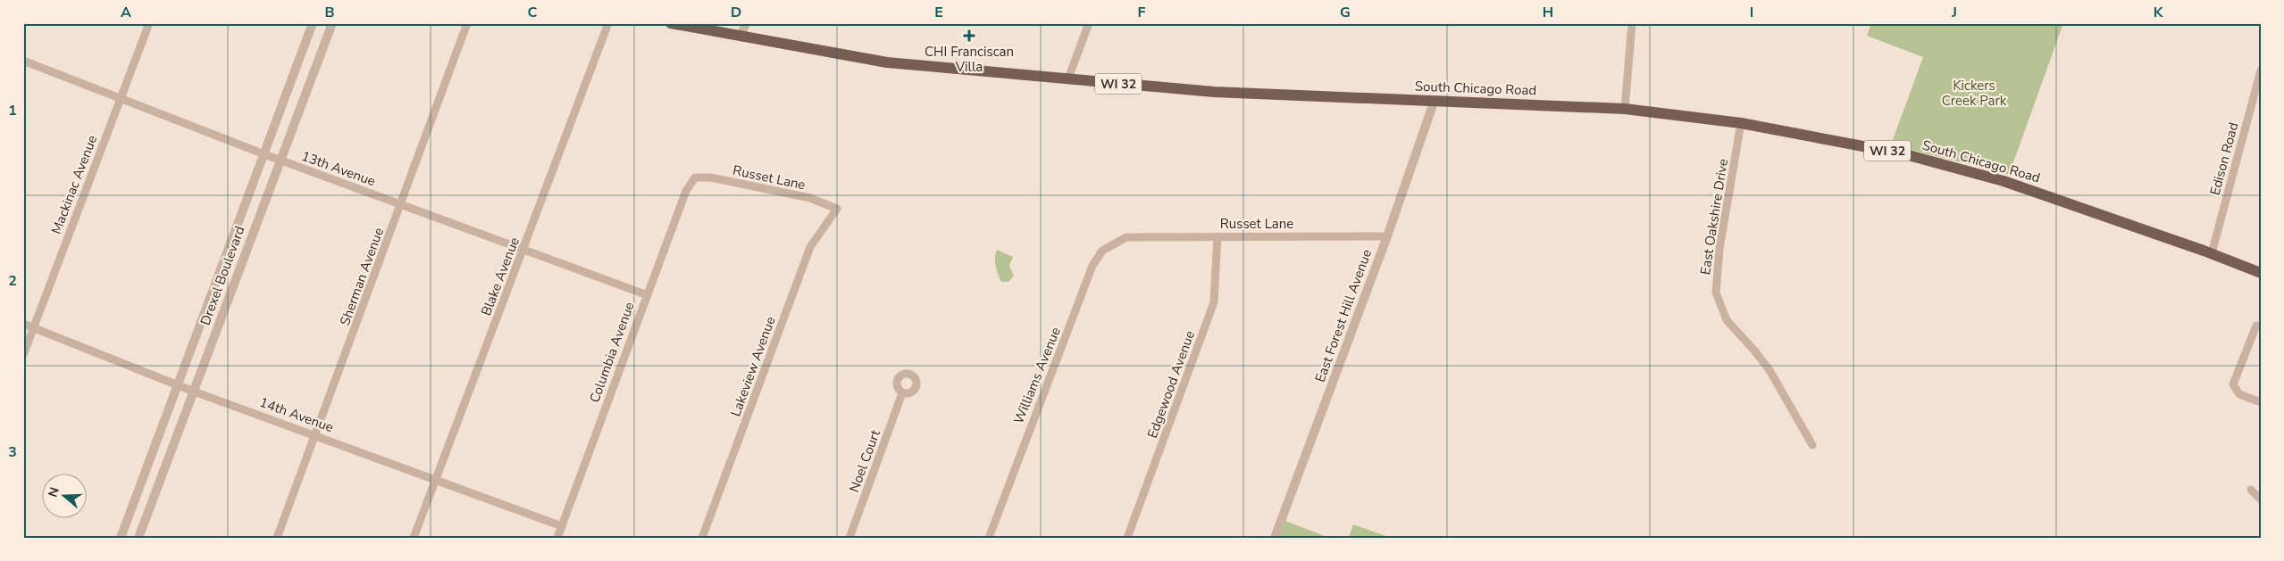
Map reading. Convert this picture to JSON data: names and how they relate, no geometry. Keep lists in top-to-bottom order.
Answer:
{
  "streets": {
    "main road": ["WI 32", "South Chicago Road"],
    "street": [
      "Edison Road",
      "13th Avenue",
      "Russet Lane",
      "Mackinac Avenue",
      "East Oakshire Drive",
      "Drexel Boulevard",
      "Sherman Avenue",
      "Blake Avenue",
      "East Forest Hill Avenue",
      "Columbia Avenue",
      "Lakeview Avenue",
      "Williams Avenue",
      "Edgewood Avenue",
      "14th Avenue",
      "Noel Court"
    ]
  },
  "crossings": [
    ["South Chicago Road", "Edison Road"],
    ["South Chicago Road", "East Oakshire Drive"],
    ["South Chicago Road", "East Forest Hill Avenue"],
    ["13th Avenue", "Mackinac Avenue"],
    ["13th Avenue", "Drexel Boulevard"],
    ["13th Avenue", "Sherman Avenue"],
    ["13th Avenue", "Blake Avenue"],
    ["13th Avenue", "Columbia Avenue"],
    ["Russet Lane", "East Forest Hill Avenue"],
    ["Russet Lane", "Columbia Avenue"],
    ["Russet Lane", "Lakeview Avenue"],
    ["Russet Lane", "Williams Avenue"],
    ["Russet Lane", "Edgewood Avenue"],
    ["Mackinac Avenue", "14th Avenue"],
    ["Drexel Boulevard", "14th Avenue"],
    ["Sherman Avenue", "14th Avenue"],
    ["Blake Avenue", "14th Avenue"],
    ["Columbia Avenue", "14th Avenue"]
  ],
  "parks": ["Kickers Creek Park"],
  "places": {
    "health": ["CHI Franciscan Villa"]
  },
  "north": "left",
  "grid": {
    "columns": [
      "A",
      "B",
      "C",
      "D",
      "E",
      "F",
      "G",
      "H",
      "I",
      "J",
      "K"
    ],
    "rows": ["1", "2", "3"]
  }
}
